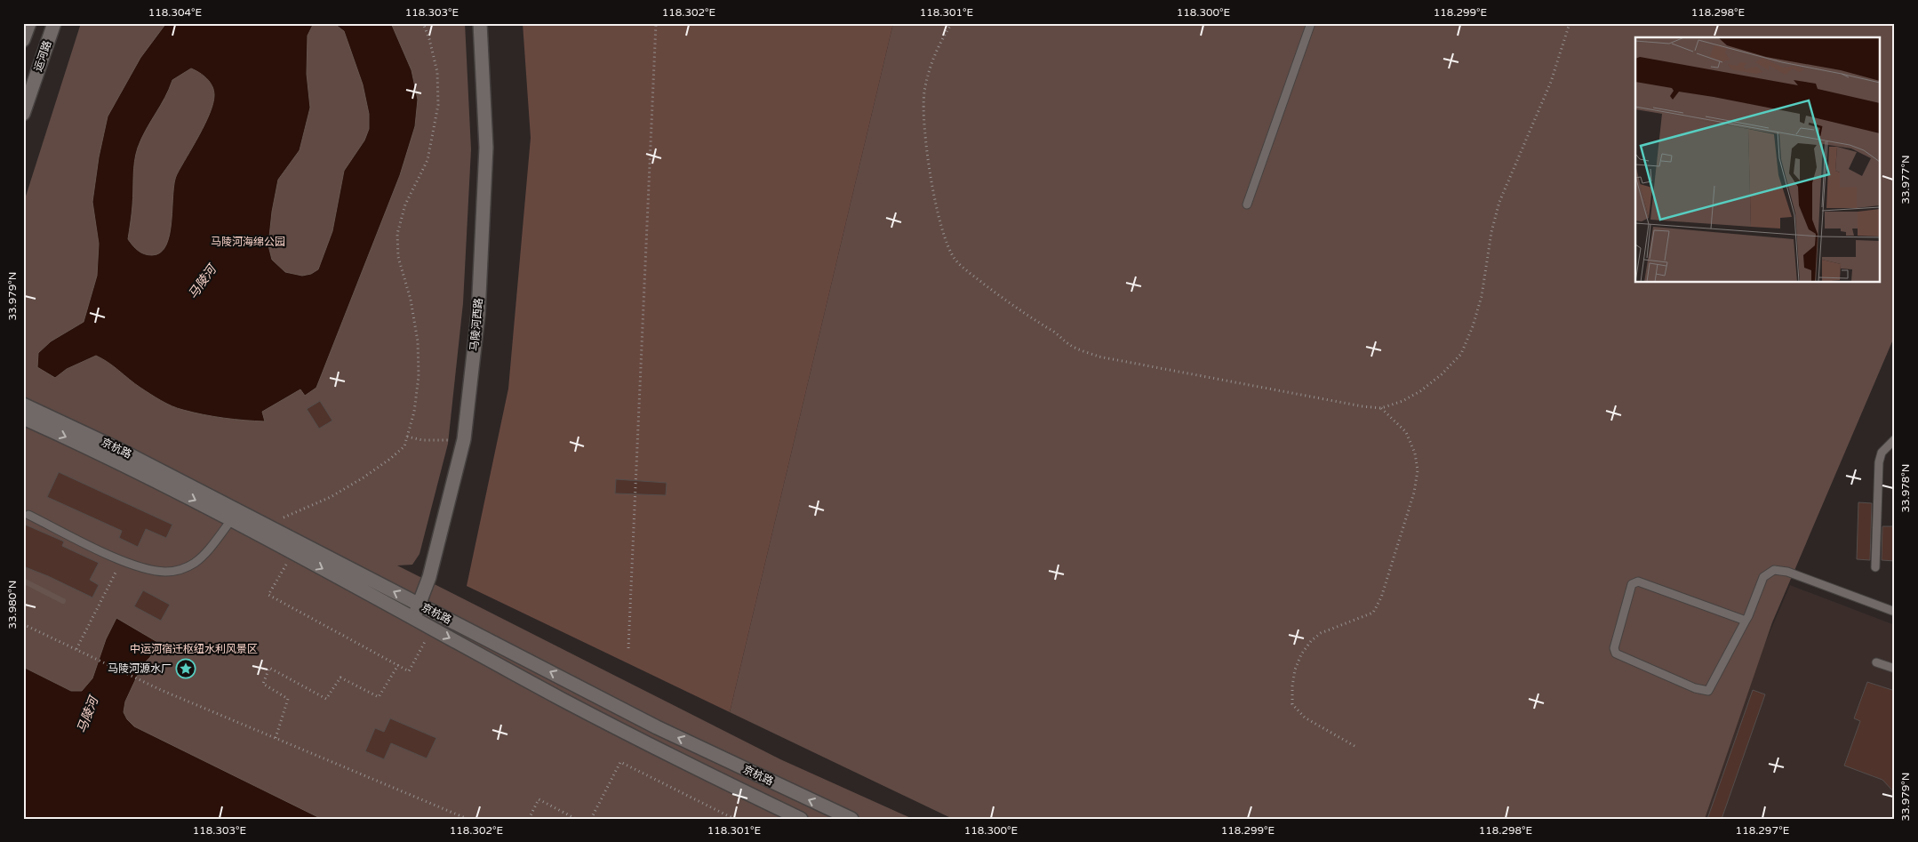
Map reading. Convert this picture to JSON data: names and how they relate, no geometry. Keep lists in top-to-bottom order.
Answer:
{
  "streets": {
    "street": ["运河路", "马陵河西路", "京杭路"]
  },
  "crossings": [
    ["马陵河西路", "京杭路"]
  ],
  "water": ["马陵河"],
  "parks": ["马陵河海绵公园", "中运河宿迁枢纽水利风景区"],
  "places": {
    "place": ["马陵河源水厂"]
  },
  "coordinates": [
    "118.304°E",
    "118.303°E",
    "118.302°E",
    "118.301°E",
    "118.300°E",
    "118.299°E",
    "118.298°E",
    "33.977°N",
    "33.979°N",
    "33.978°N",
    "33.980°N",
    "118.297°E"
  ]
}
